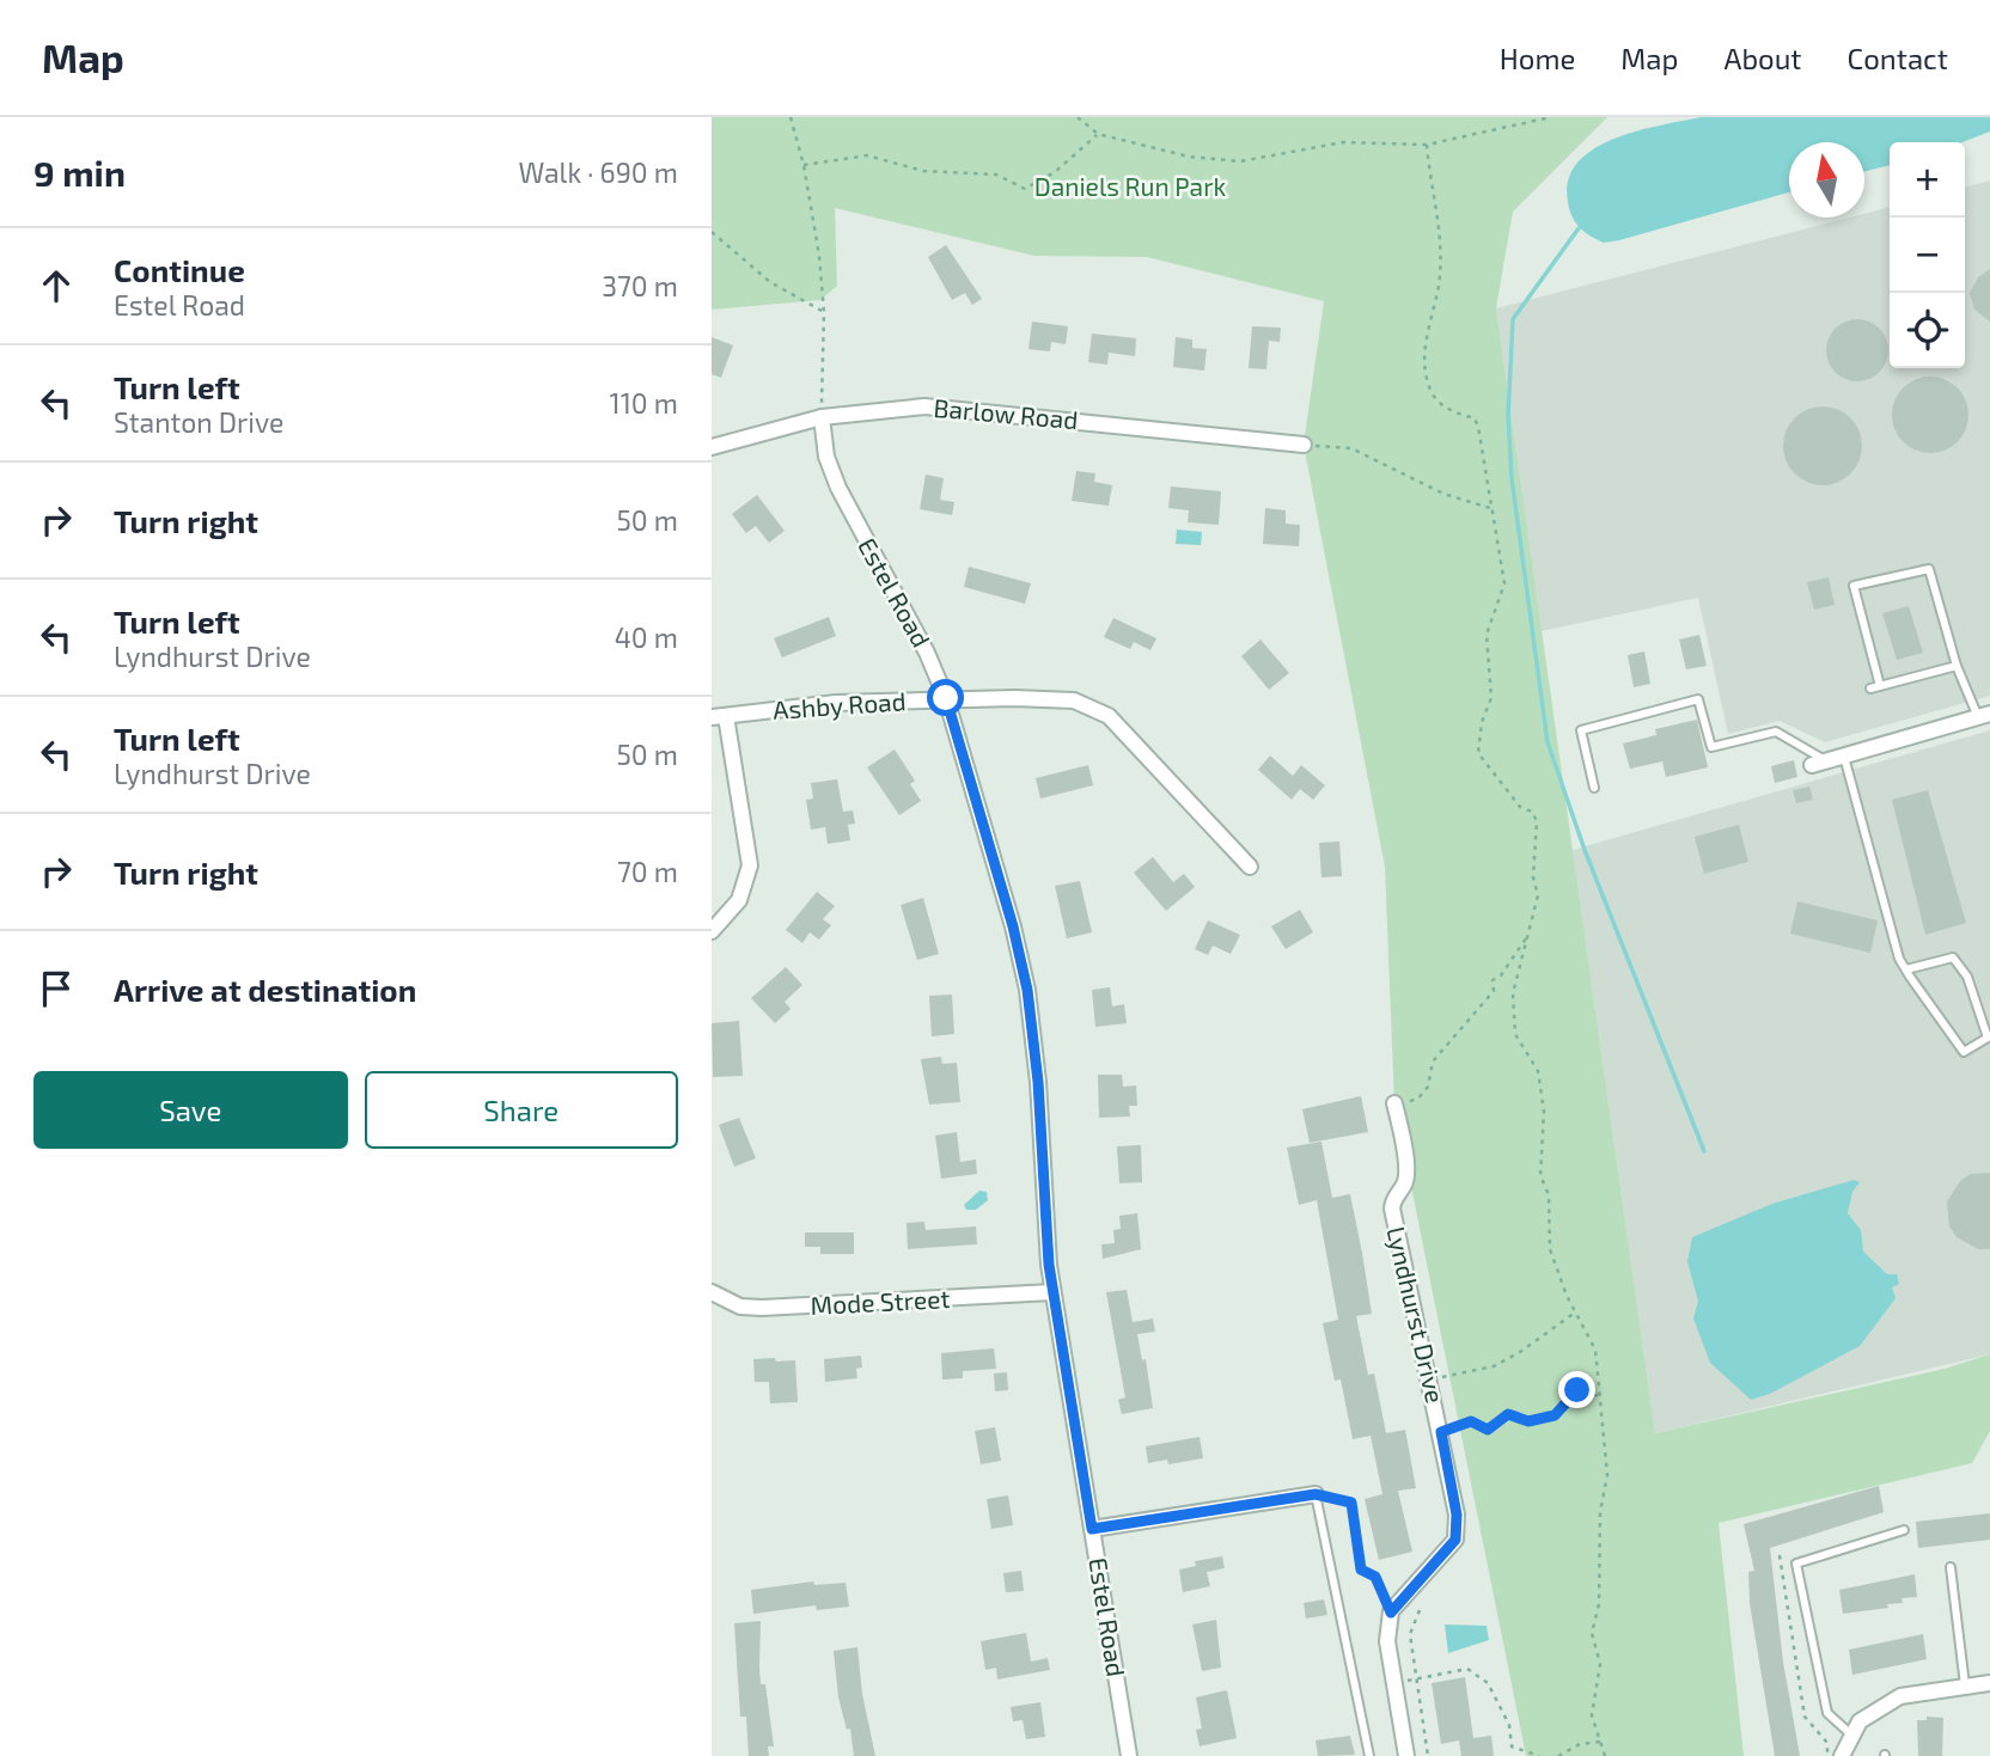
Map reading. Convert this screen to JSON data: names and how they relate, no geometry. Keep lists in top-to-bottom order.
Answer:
{
  "streets": {
    "street": [
      "Barlow Road",
      "Estel Road",
      "Ashby Road",
      "Mode Street",
      "Lyndhurst Drive"
    ]
  },
  "crossings": [
    ["Barlow Road", "Estel Road"],
    ["Estel Road", "Ashby Road"],
    ["Estel Road", "Mode Street"]
  ],
  "parks": ["Daniels Run Park"],
  "north": "top",
  "page": {
    "header": "Map",
    "nav": [
      "Home",
      "Map",
      "About",
      "Contact"
    ],
    "heading": ["9 min", "Walk · 690 m"],
    "map_buttons": ["+", "−"],
    "list": [
      ["Continue", "Estel Road", "370 m"],
      ["Turn left", "Stanton Drive", "110 m"],
      ["Turn right", "50 m"],
      ["Turn left", "Lyndhurst Drive", "40 m"],
      ["Turn left", "Lyndhurst Drive", "50 m"],
      ["Turn right", "70 m"],
      "Arrive at destination"
    ],
    "buttons": ["Save", "Share"]
  }
}
